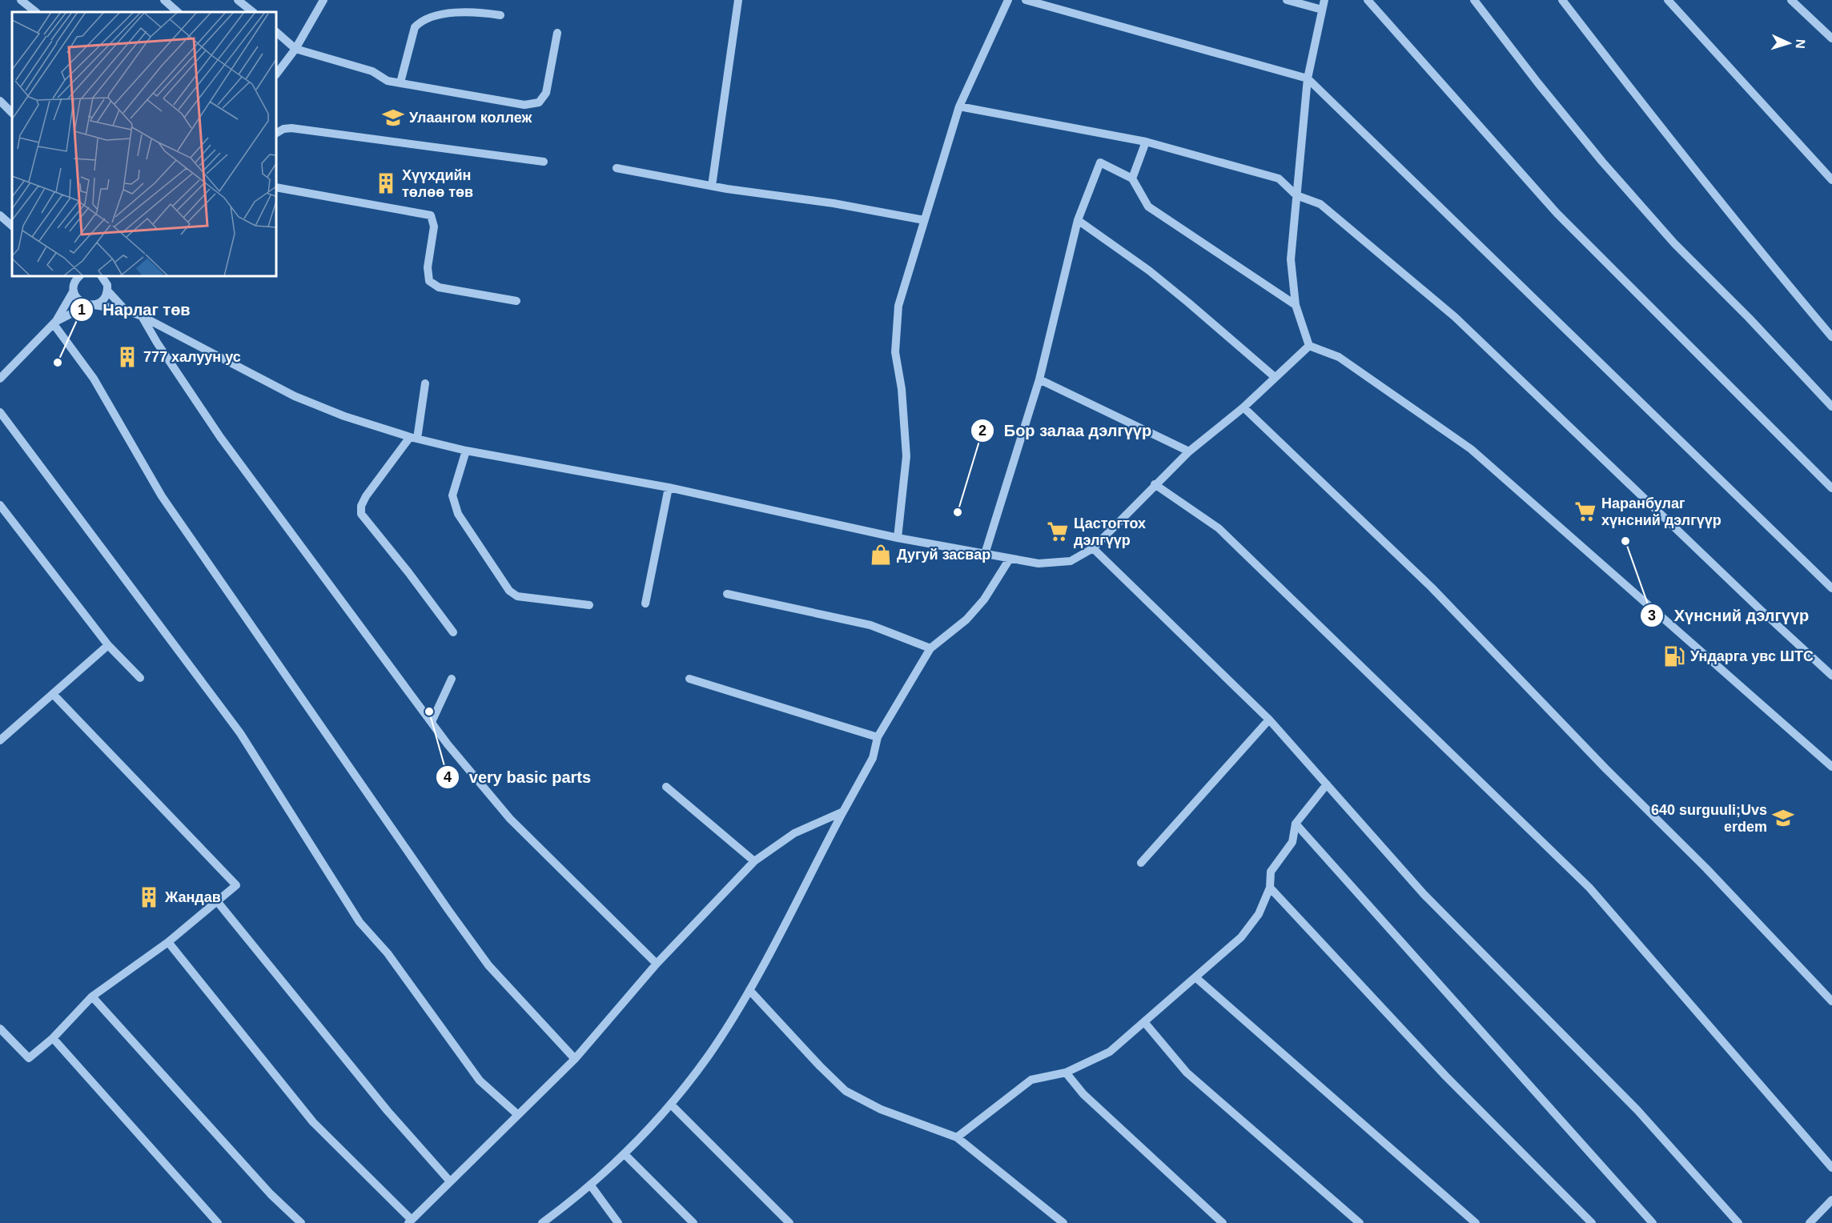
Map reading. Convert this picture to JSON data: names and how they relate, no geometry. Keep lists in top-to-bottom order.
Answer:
{
  "places": {
    "school or university": ["Улаангом коллеж", "640 surguuli;Uvs erdem"],
    "building": ["Хүүхдийн төлөө төв", "777 халуун ус", "Жандав"],
    "other": [
      "Нарлаг төв",
      "Бор залаа дэлгүүр",
      "Хүнсний дэлгүүр",
      "very basic parts"
    ],
    "supermarket": ["Наранбулаг хүнсний дэлгүүр", "Цастогтох дэлгүүр"],
    "shop": ["Дугуй засвар"],
    "fuel station": ["Ундарга увс ШТС"]
  },
  "north": "right"
}
